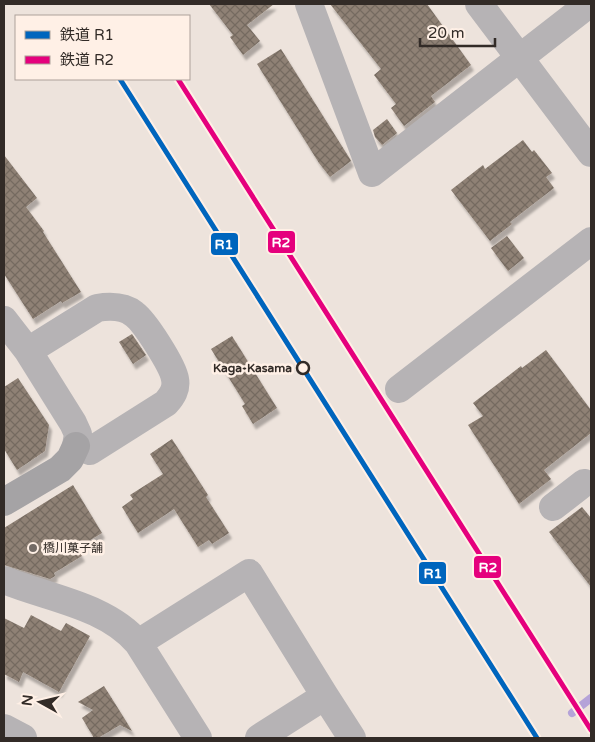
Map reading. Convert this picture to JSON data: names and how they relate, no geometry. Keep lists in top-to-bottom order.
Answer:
{
  "places": ["Kaga-Kasama", "橋川菓子舗"],
  "lines": ["rail line R1", "rail line R2"],
  "legend": ["鉄道 R1", "鉄道 R2"],
  "scale_bar": "20 m",
  "north": "left"
}
